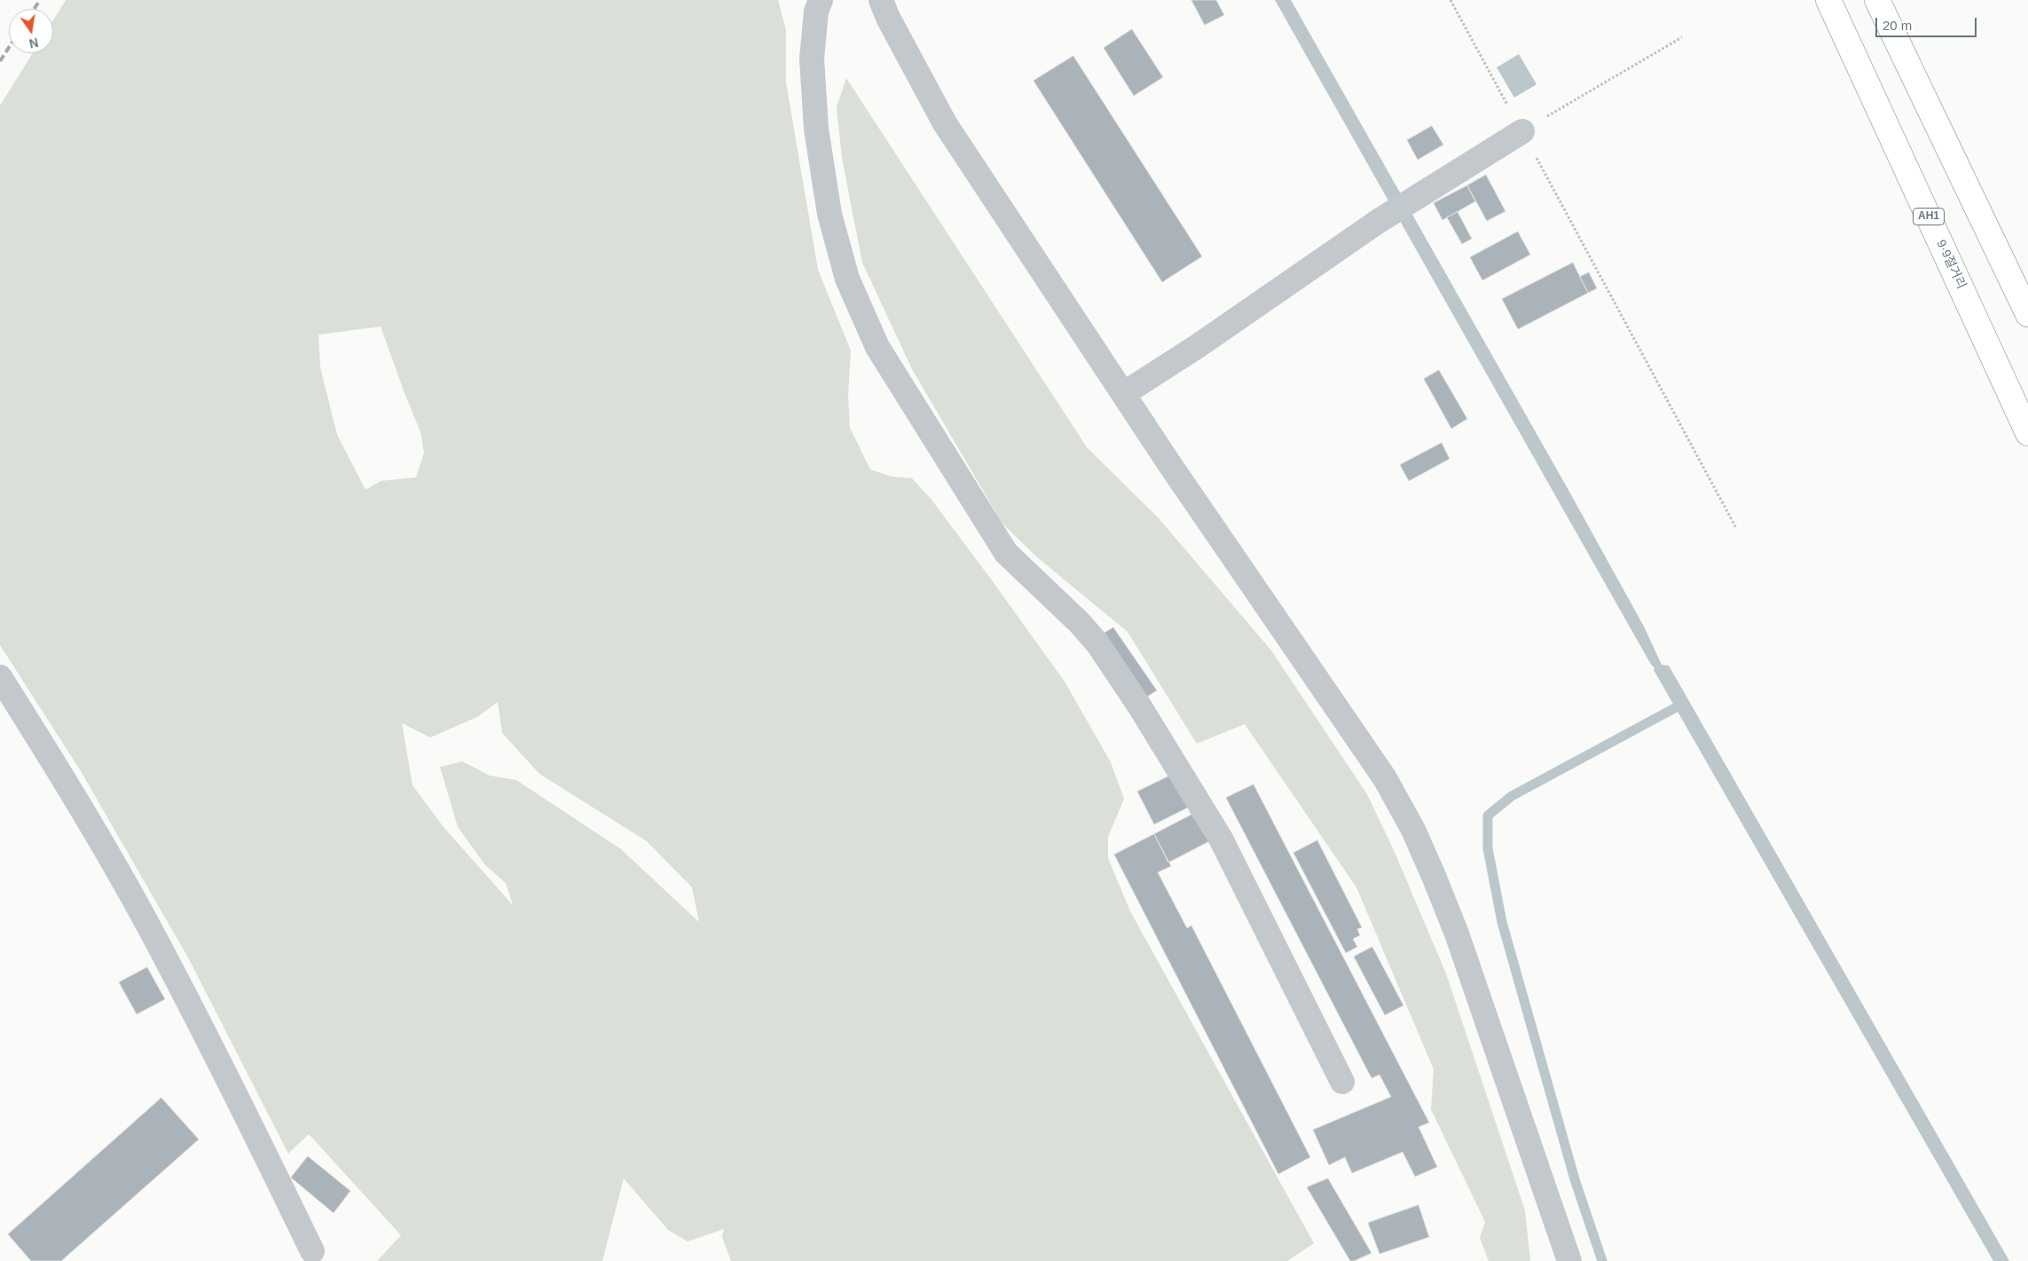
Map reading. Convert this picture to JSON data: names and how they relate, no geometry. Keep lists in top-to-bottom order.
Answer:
{
  "streets": {
    "highway": ["AH1", "9·9절거리"]
  },
  "scale_bar": "20 m",
  "north": "bottom"
}
